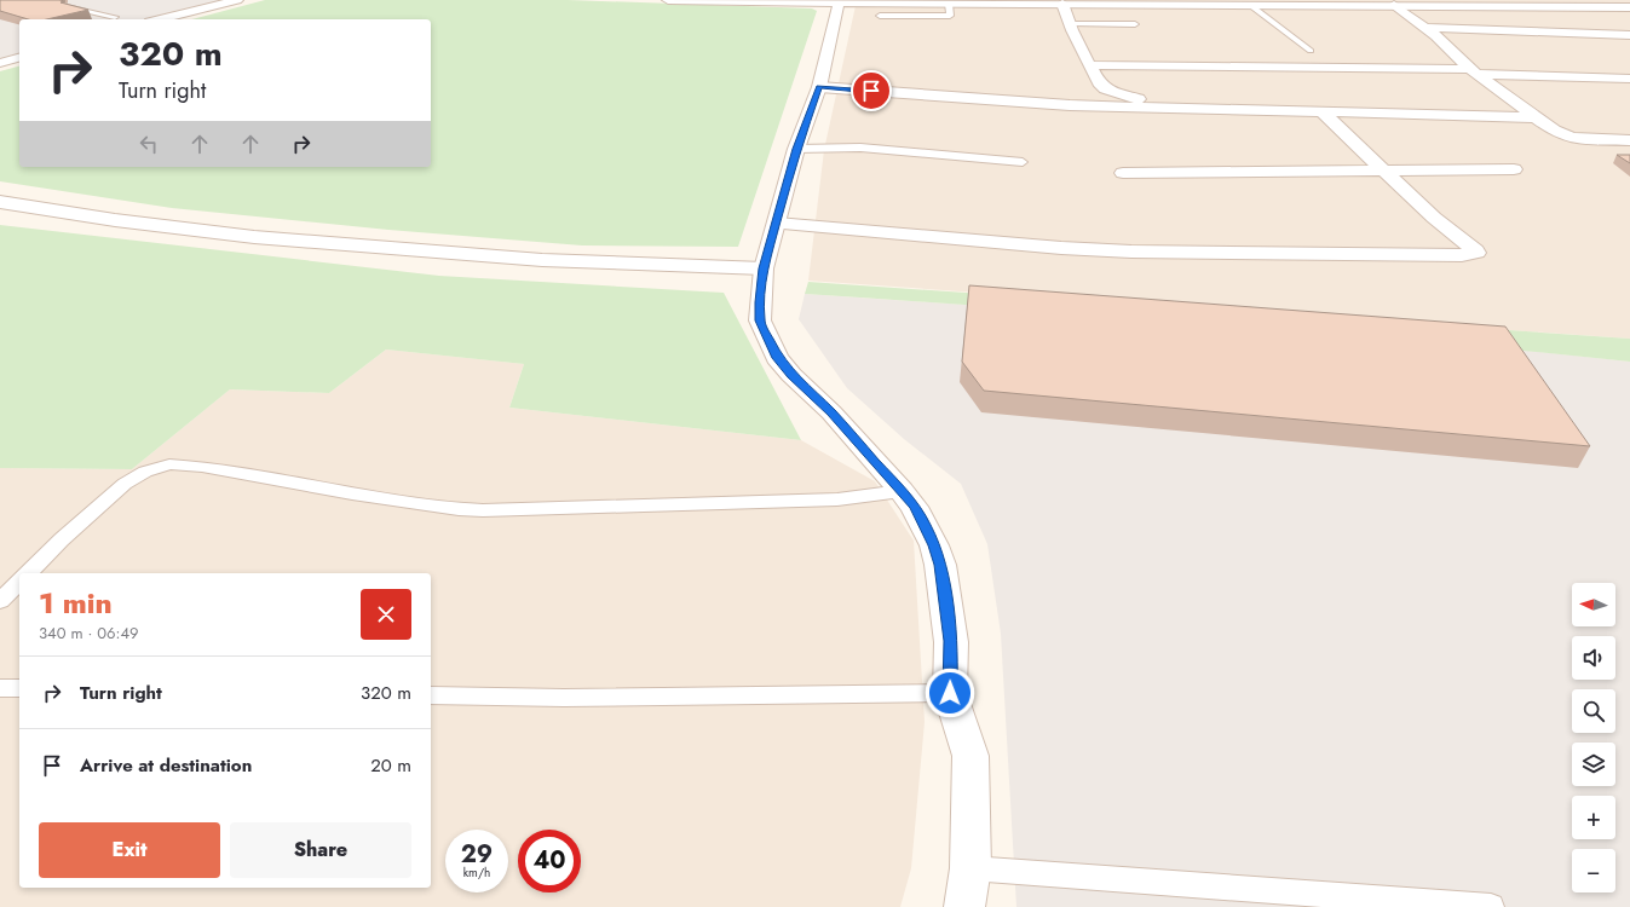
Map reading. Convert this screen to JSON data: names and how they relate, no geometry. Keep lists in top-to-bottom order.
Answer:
{
  "north": "left",
  "page": {
    "turn": ["320 m", "Turn right"],
    "heading": ["1 min", "340 m · 06:49"],
    "map_buttons": ["+", "−"],
    "list": [
      {
        "name": "Turn right",
        "value": "320 m"
      },
      {
        "name": "Arrive at destination",
        "value": "20 m"
      }
    ],
    "buttons": ["Exit", "Share"],
    "speed": "29 km/h",
    "limit": "40"
  }
}
